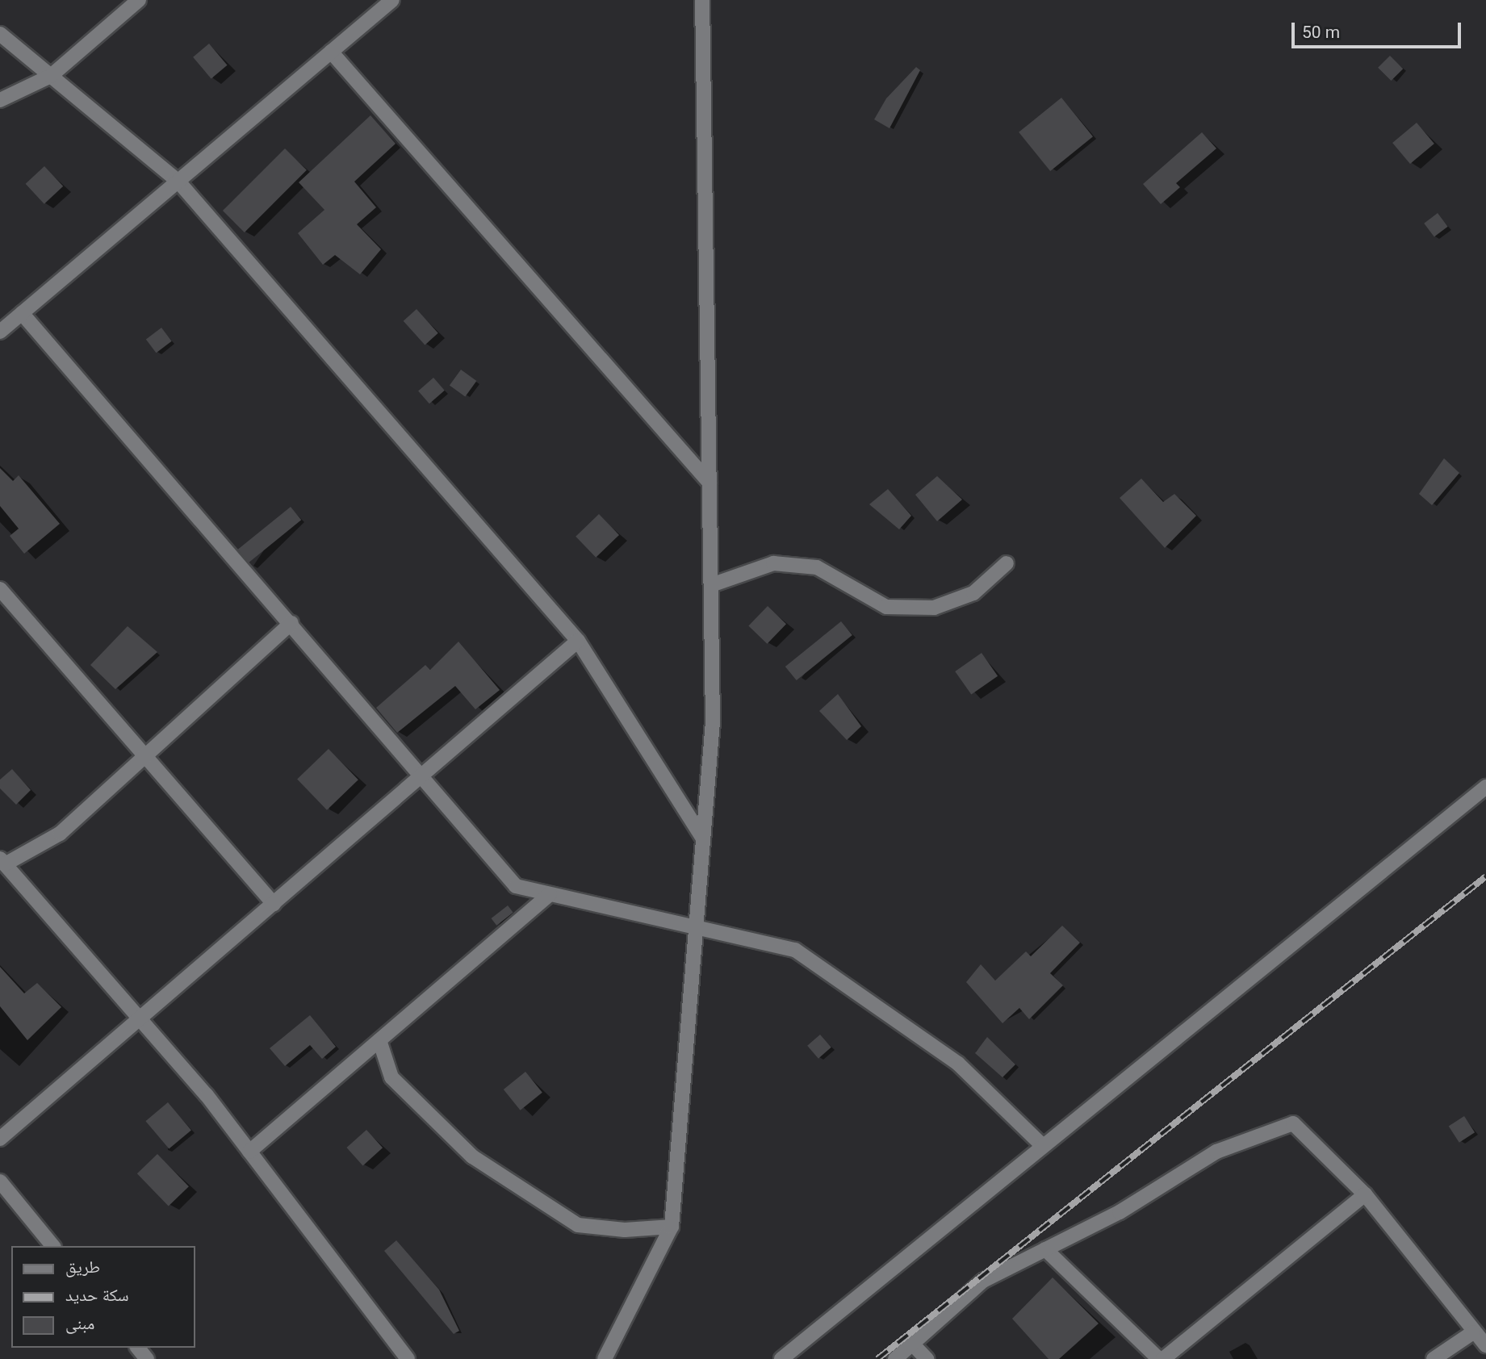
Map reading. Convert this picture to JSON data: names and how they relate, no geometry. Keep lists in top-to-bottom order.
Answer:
{
  "legend": ["طريق", "سكة حديد", "مبنى"],
  "scale_bar": "50 m"
}
